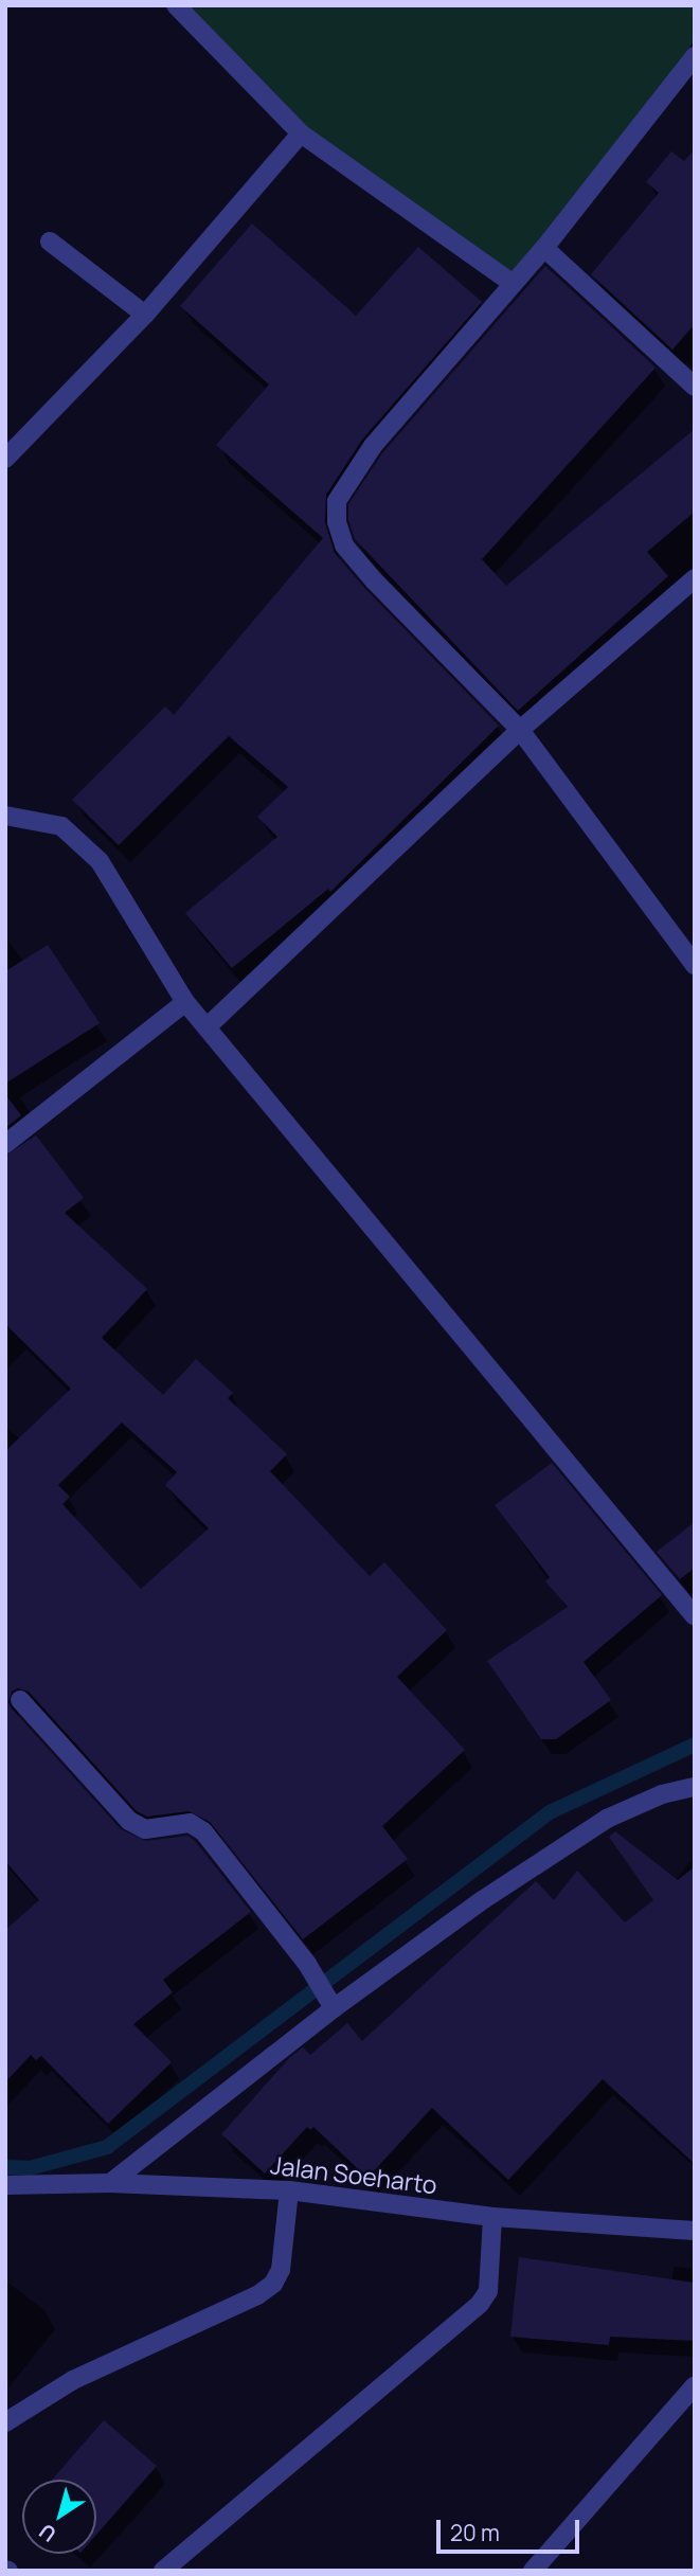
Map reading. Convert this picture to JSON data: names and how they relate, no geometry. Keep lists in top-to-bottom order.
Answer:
{
  "streets": {
    "street": ["Jalan Soeharto"]
  },
  "scale_bar": "20 m",
  "north": "bottom left"
}
